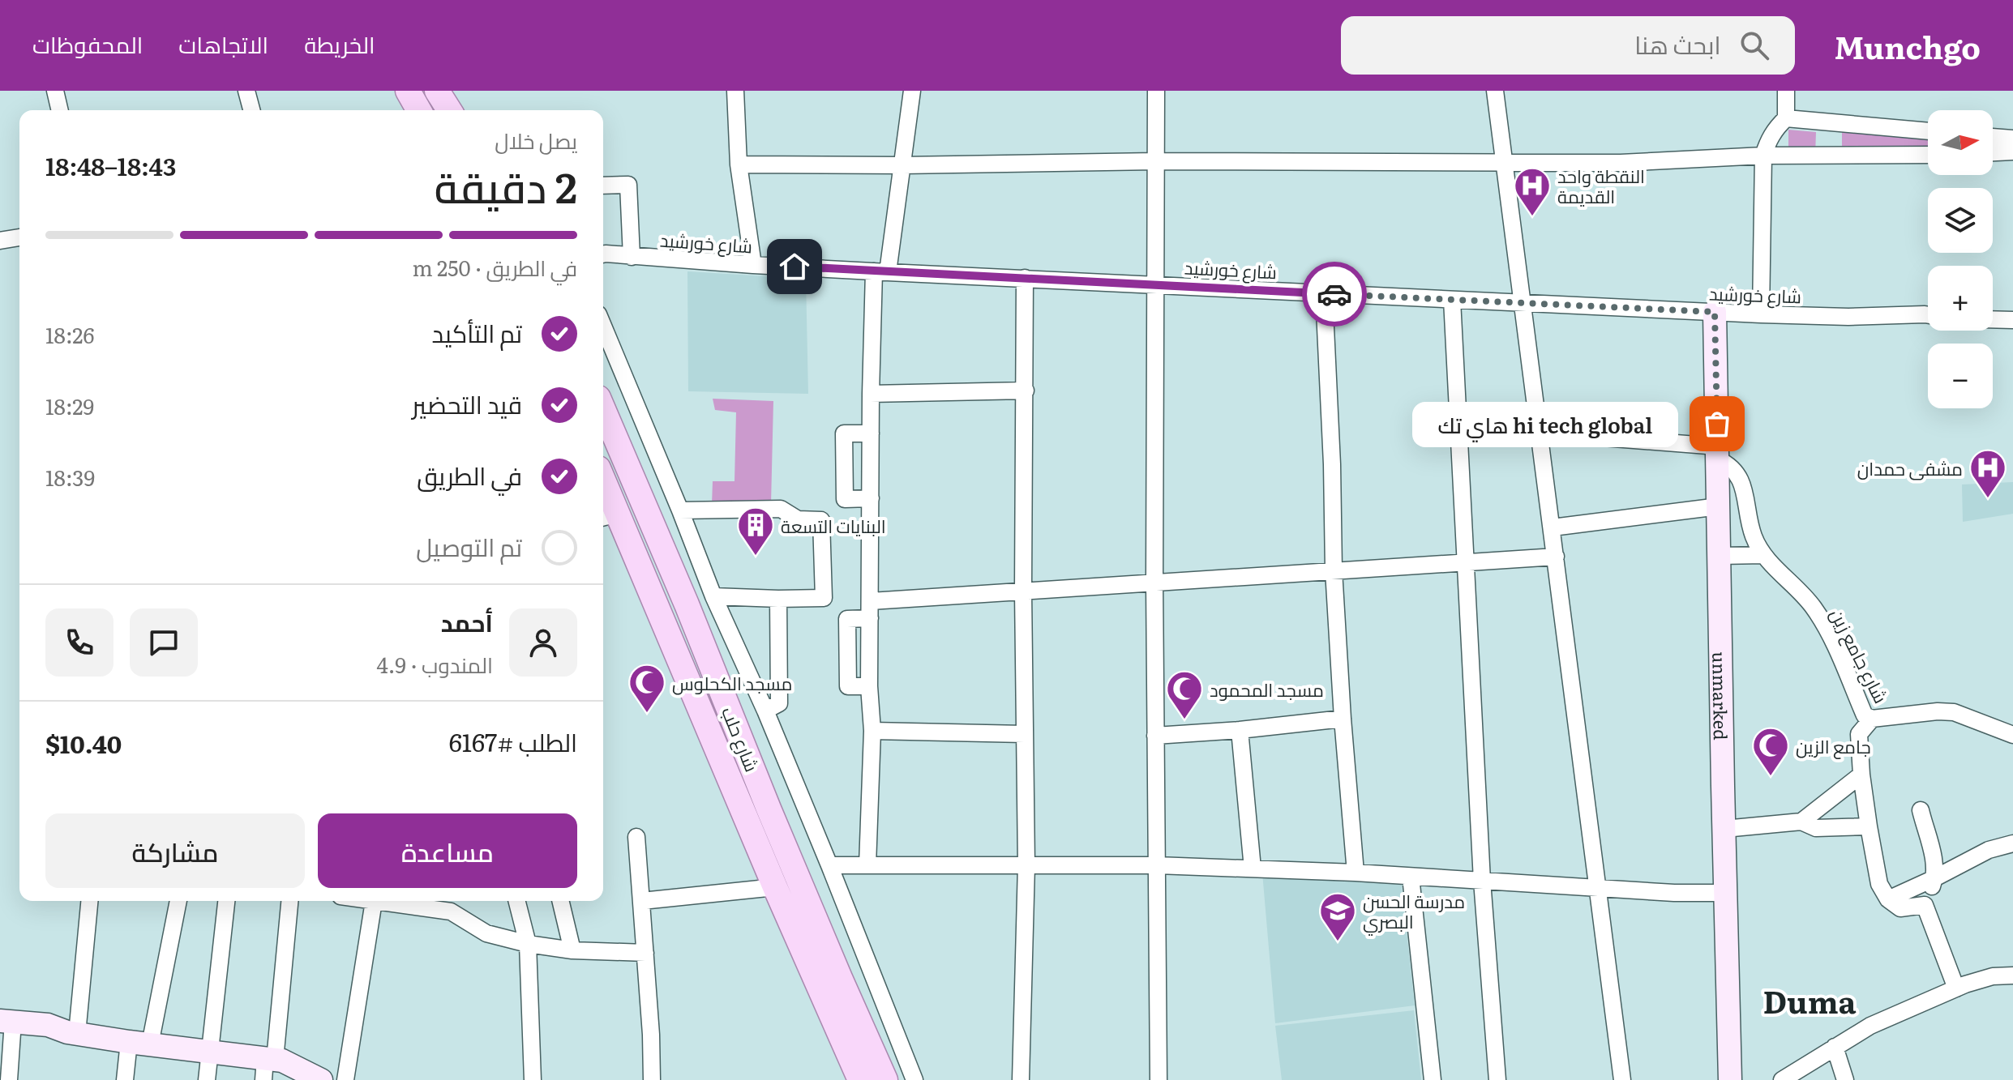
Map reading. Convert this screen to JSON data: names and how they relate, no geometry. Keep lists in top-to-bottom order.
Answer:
{
  "streets": {
    "main road": ["شارع حلب"],
    "street": ["شارع خورشيد", "شارع جامع زين", "unmarked"]
  },
  "crossings": [
    ["شارع خورشيد", "unmarked"],
    ["شارع جامع زين", "unmarked"]
  ],
  "districts": ["Duma"],
  "places": {
    "hospital": ["النقطة واحد القديمة", "مشفى حمدان"],
    "other": ["hi tech global هاي تك"],
    "building": ["البنايات التسعة"],
    "mosque": ["مسجد الكحلوس", "مسجد المحمود", "جامع الزين"],
    "school or university": ["مدرسة الحسن البصري"]
  },
  "north": "right",
  "page": {
    "header": "Munchgo",
    "search": "ابحث هنا",
    "nav": ["الخريطة", "الاتجاهات", "المحفوظات"],
    "map_buttons": ["+", "−"],
    "heading": ["2 دقيقة", "يصل خلال", "18:43–18:48"],
    "panel": [
      "أحمد",
      "المندوب · 4.9",
      "الطلب #6167",
      "$10.40"
    ],
    "bar": "في الطريق · 250 m",
    "list": [
      ["تم التأكيد", "18:26"],
      ["قيد التحضير", "18:29"],
      ["في الطريق", "18:39"],
      "تم التوصيل"
    ],
    "bubble": "hi tech global هاي تك",
    "buttons": ["مساعدة", "مشاركة"]
  }
}
